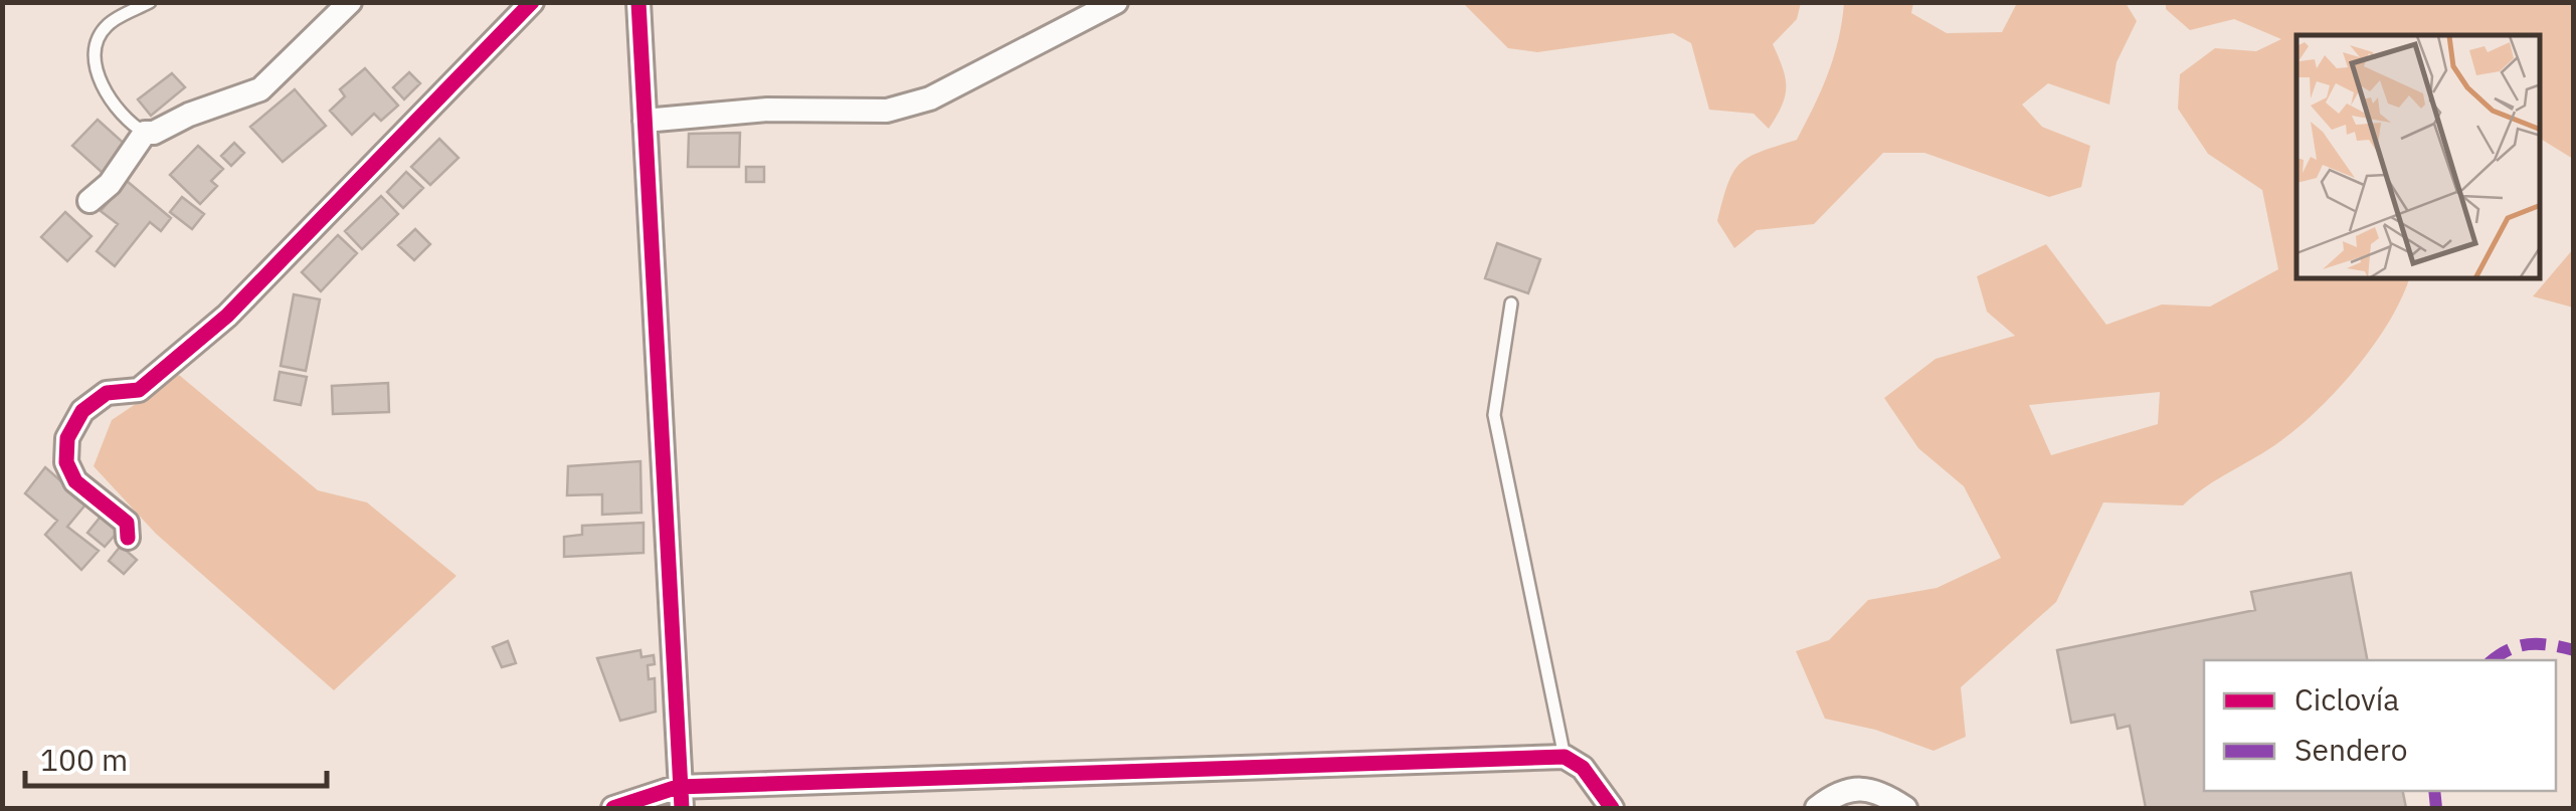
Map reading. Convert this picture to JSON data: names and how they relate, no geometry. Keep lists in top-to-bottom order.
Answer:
{
  "legend": ["Ciclovía", "Sendero"],
  "scale_bar": "100 m"
}
